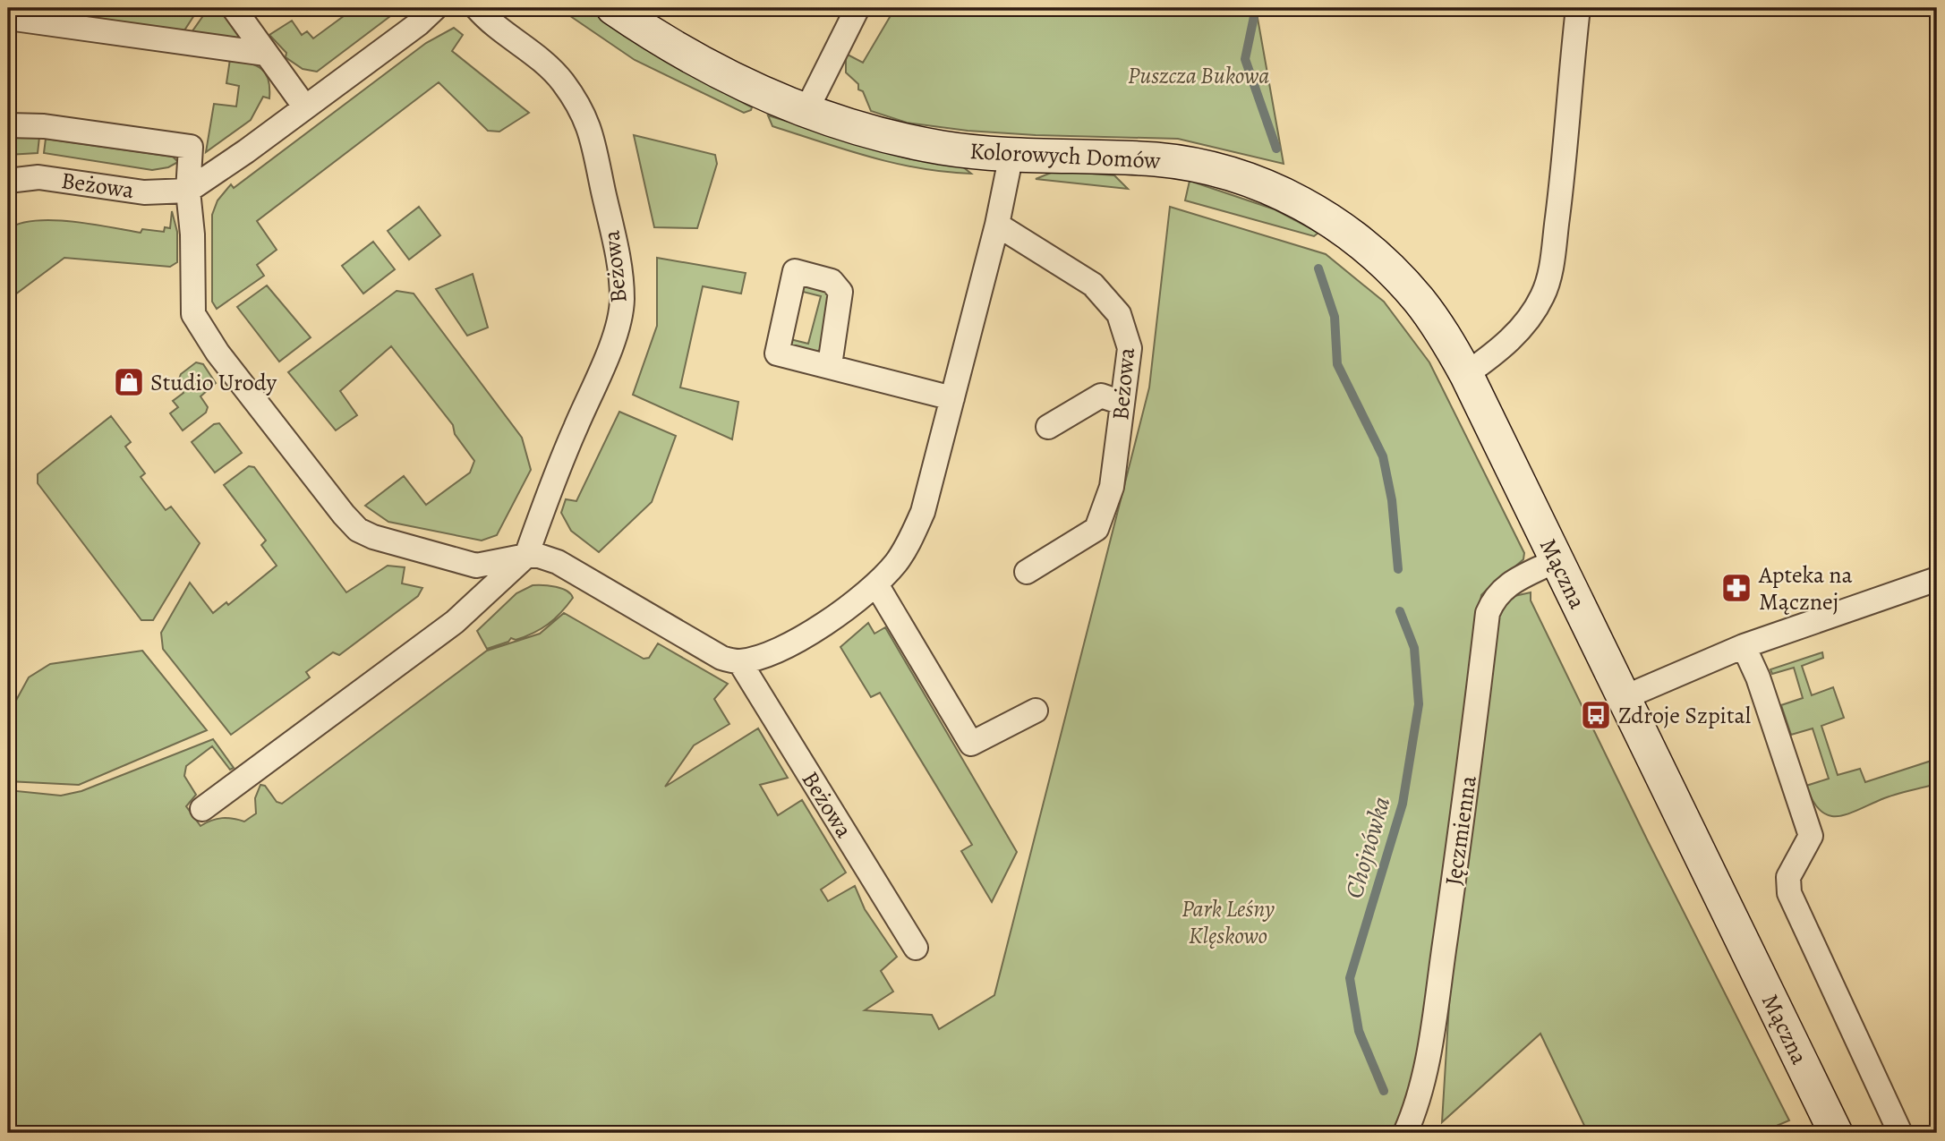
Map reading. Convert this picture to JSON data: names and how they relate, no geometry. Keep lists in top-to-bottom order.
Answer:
{
  "streets": {
    "street": [
      "Kolorowych Domów",
      "Beżowa",
      "Mączna",
      "Jęczmienna"
    ]
  },
  "crossings": [
    ["Kolorowych Domów", "Mączna"],
    ["Mączna", "Jęczmienna"]
  ],
  "water": ["Chojnówka"],
  "parks": ["Puszcza Bukowa", "Park Leśny Klęskowo"],
  "places": {
    "shop": ["Studio Urody"],
    "pharmacy": ["Apteka na Mącznej"],
    "bus stop": ["Zdroje Szpital"]
  }
}
